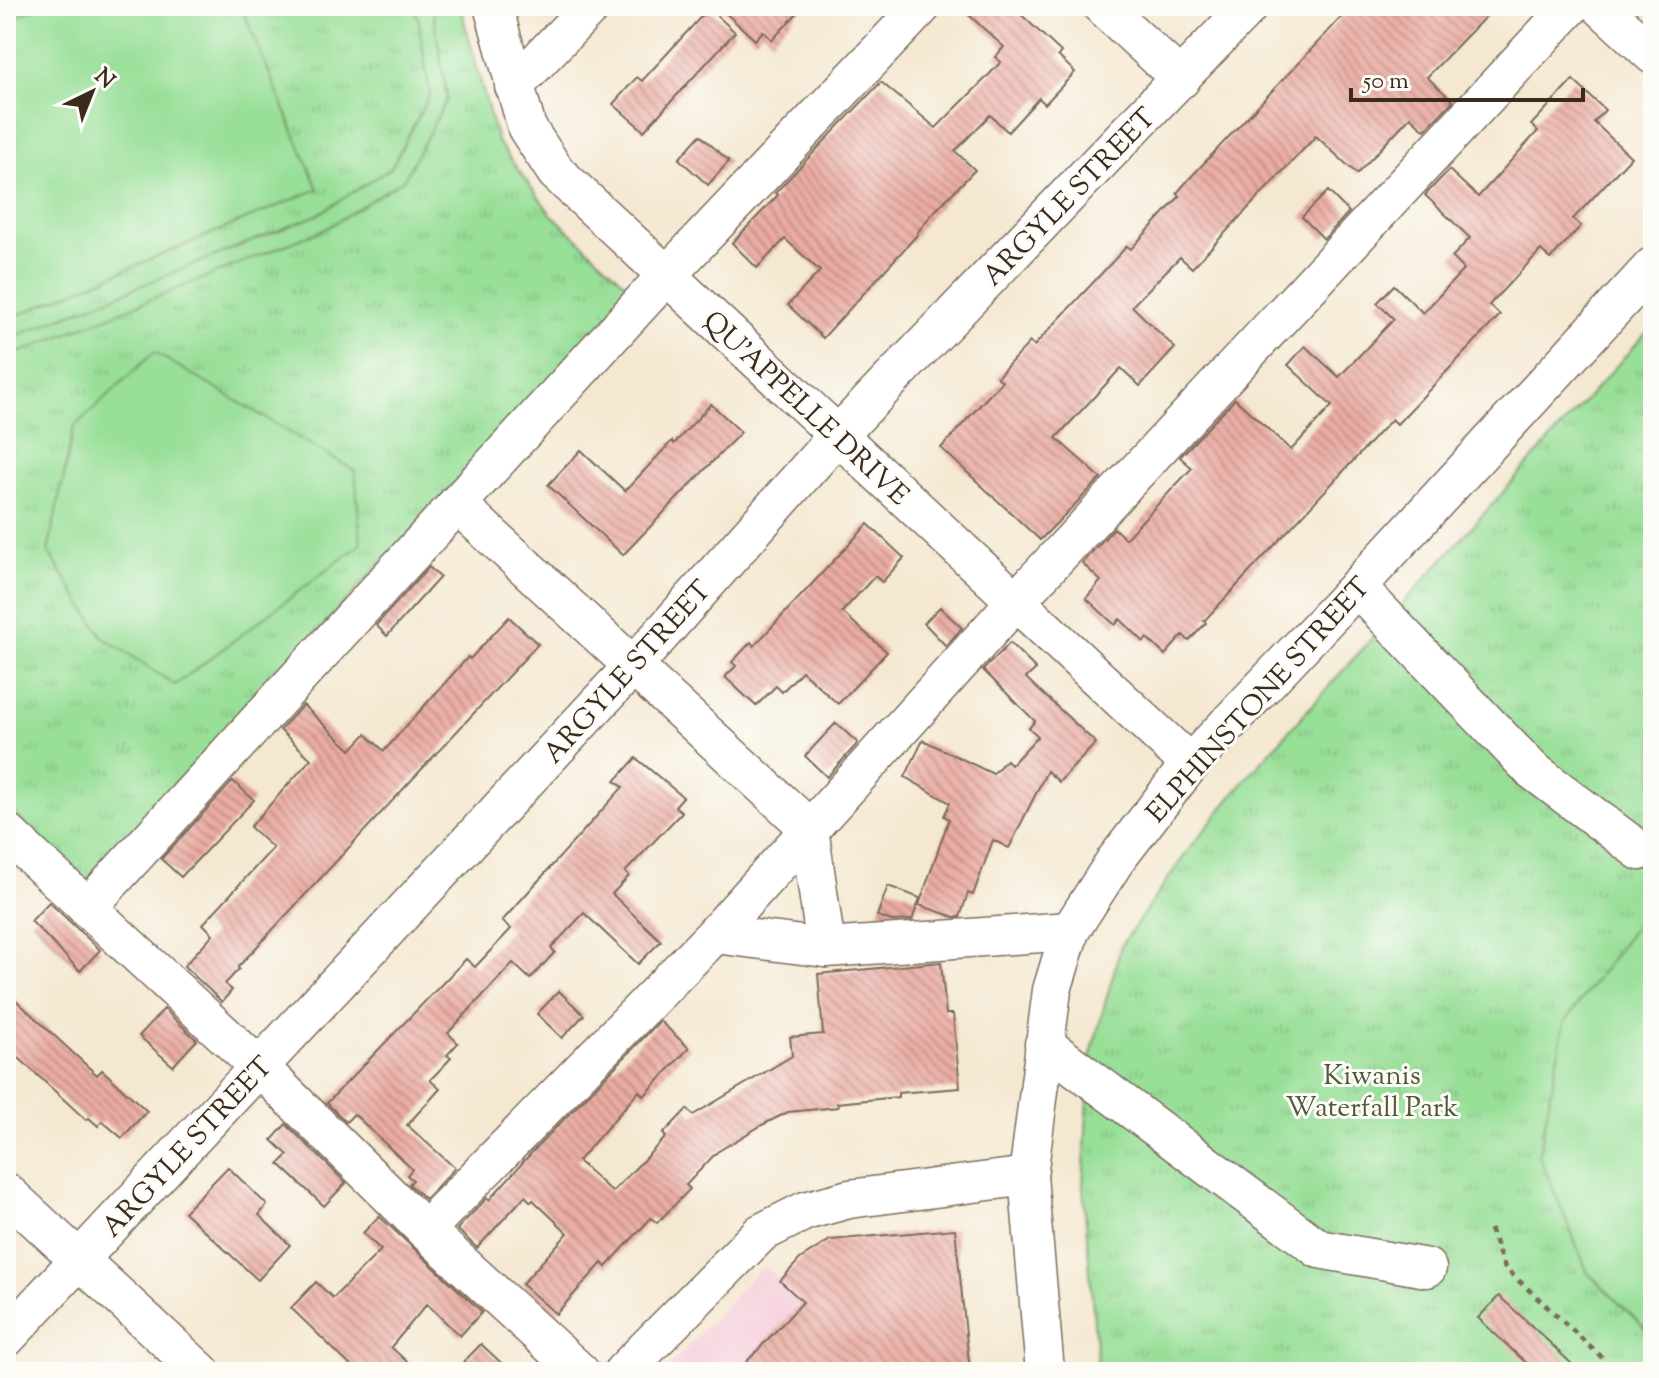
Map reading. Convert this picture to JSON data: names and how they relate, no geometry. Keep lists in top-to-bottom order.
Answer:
{
  "streets": {
    "street": ["ARGYLE STREET", "QU'APPELLE DRIVE", "ELPHINSTONE STREET"]
  },
  "crossings": [
    ["ARGYLE STREET", "QU'APPELLE DRIVE"],
    ["QU'APPELLE DRIVE", "ELPHINSTONE STREET"]
  ],
  "parks": ["Kiwanis Waterfall Park"],
  "scale_bar": "50 m",
  "north": "top right"
}
